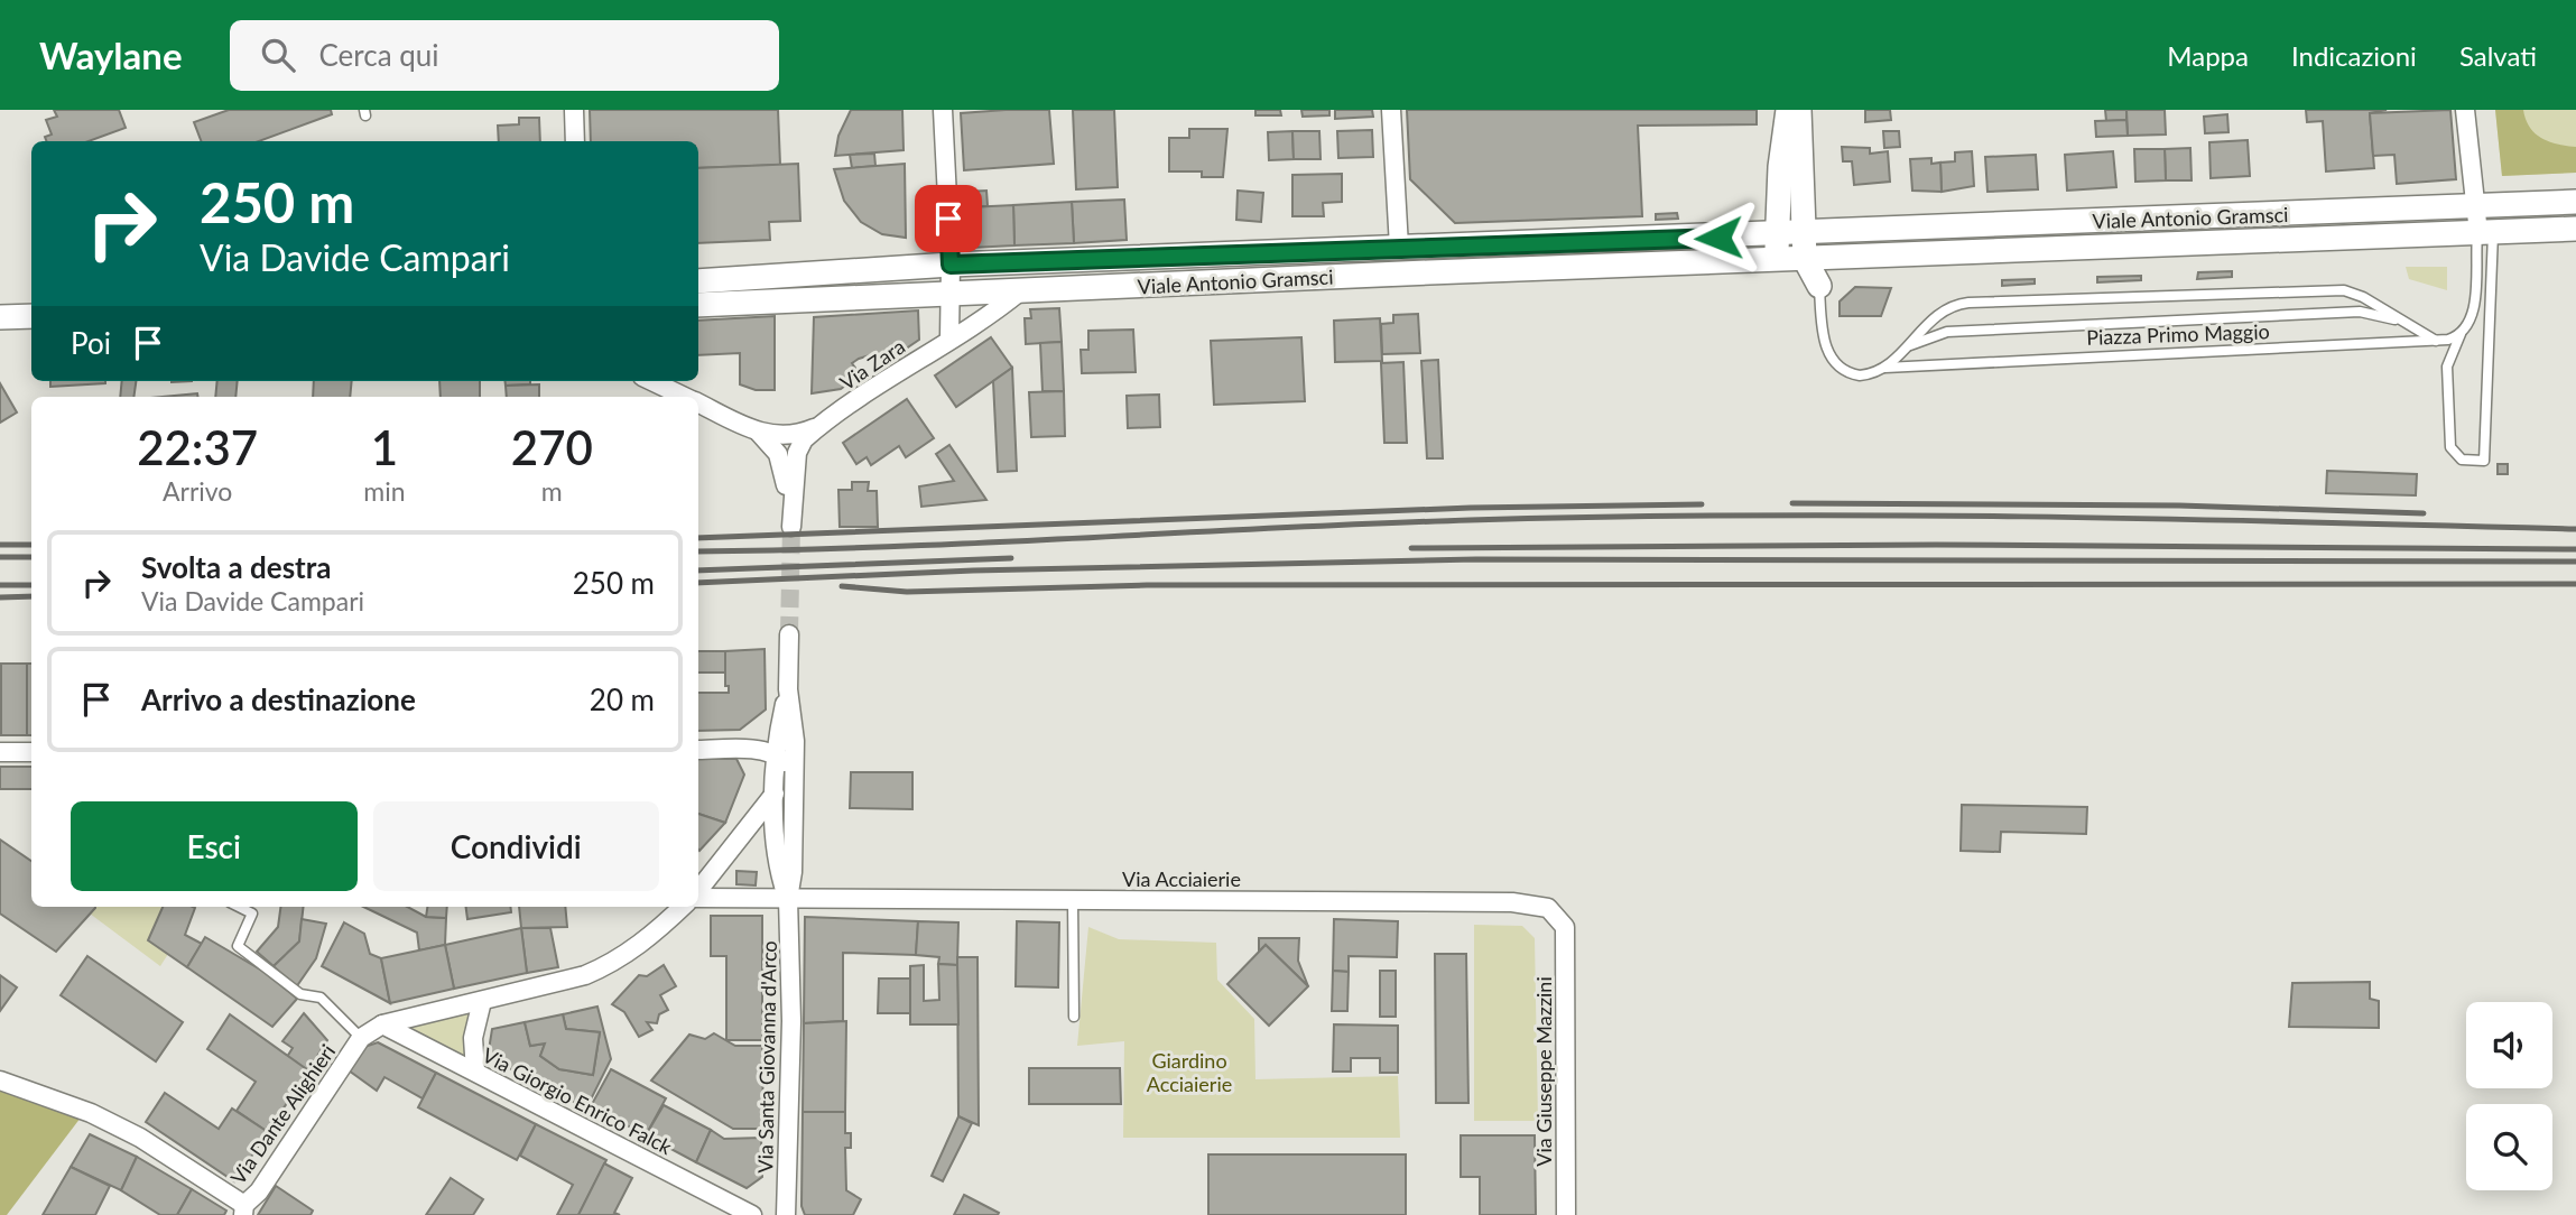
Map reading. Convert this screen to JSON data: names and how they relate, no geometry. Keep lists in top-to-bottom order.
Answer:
{
  "streets": {
    "main road": ["Viale Antonio Gramsci"],
    "street": [
      "Via Zara",
      "Via Acciaierie",
      "Via Santa Giovanna d'Arco",
      "Via Giuseppe Mazzini",
      "Via Giorgio Enrico Falck",
      "Via Dante Alighieri"
    ],
    "lane": ["Piazza Primo Maggio"]
  },
  "crossings": [
    ["Viale Antonio Gramsci", "Via Zara"],
    ["Via Acciaierie", "Via Santa Giovanna d'Arco"],
    ["Via Acciaierie", "Via Giuseppe Mazzini"],
    ["Via Giorgio Enrico Falck", "Via Dante Alighieri"]
  ],
  "parks": ["Giardino Acciaierie"],
  "page": {
    "header": "Waylane",
    "search": "Cerca qui",
    "nav": ["Mappa", "Indicazioni", "Salvati"],
    "turn": ["250 m", "Via Davide Campari"],
    "then": "Poi",
    "eta": [
      "22:37",
      "Arrivo",
      "1",
      "min",
      "270",
      "m"
    ],
    "list": [
      {
        "name": "Svolta a destra",
        "note": "Via Davide Campari",
        "value": "250 m"
      },
      {
        "name": "Arrivo a destinazione",
        "value": "20 m"
      }
    ],
    "buttons": ["Esci", "Condividi"]
  }
}
